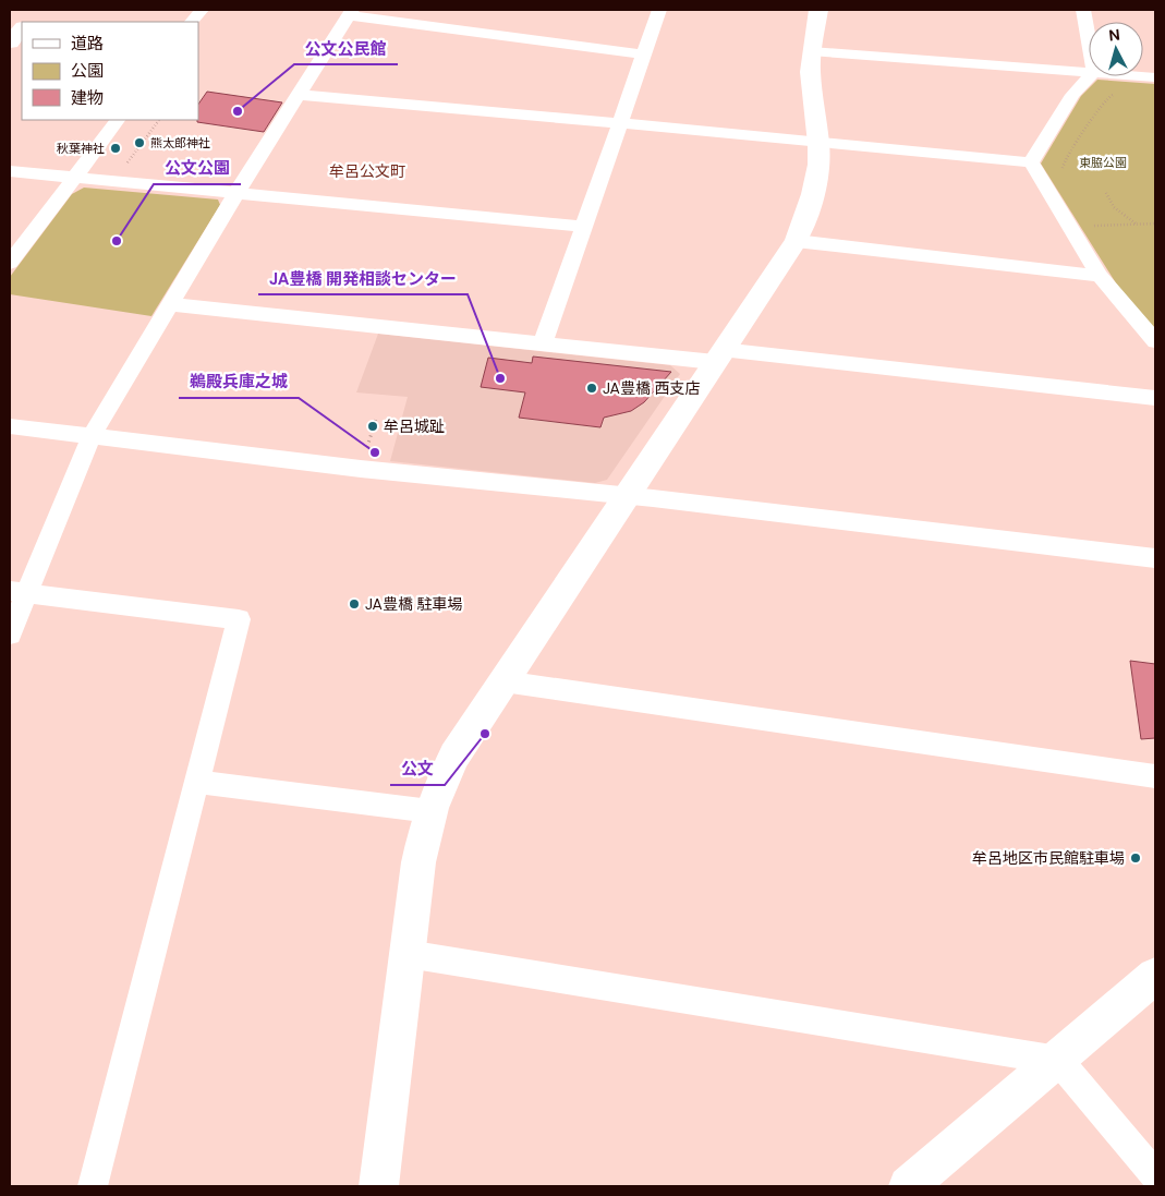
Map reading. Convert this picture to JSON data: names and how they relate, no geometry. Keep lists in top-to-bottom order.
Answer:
{
  "districts": ["牟呂公文町"],
  "parks": ["東脇公園"],
  "places": [
    "公文公民館",
    "熊太郎神社",
    "秋葉神社",
    "公文公園",
    "JA豊橋 開発相談センター",
    "JA豊橋 西支店",
    "牟呂城趾",
    "鵜殿兵庫之城",
    "JA豊橋 駐車場",
    "公文",
    "牟呂地区市民館駐車場"
  ],
  "legend": ["道路", "公園", "建物"],
  "north": "top"
}
